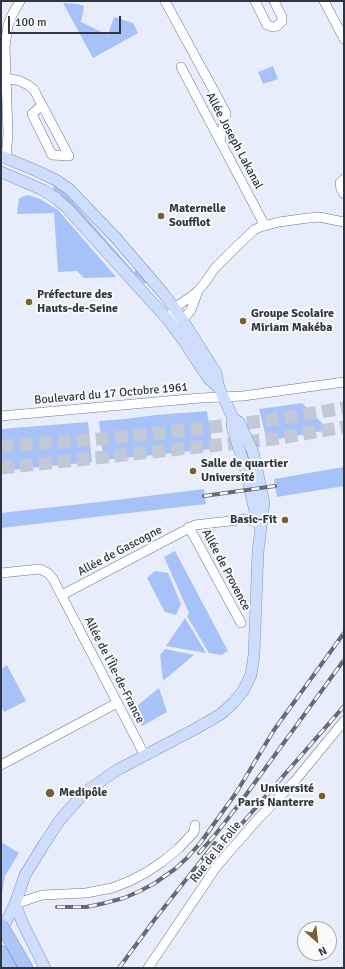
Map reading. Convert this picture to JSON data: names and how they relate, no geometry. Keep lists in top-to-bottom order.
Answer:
{
  "streets": {
    "street": [
      "Allée Joseph Lakanal",
      "Boulevard du 17 Octobre 1961",
      "Allée de Gascogne",
      "Allée de Provence",
      "Allée de l'Île-de-France",
      "Rue de la Folie"
    ]
  },
  "crossings": [
    ["Allée de Gascogne", "Allée de Provence"],
    ["Allée de Gascogne", "Allée de l'Île-de-France"]
  ],
  "places": [
    "Maternelle Soufflot",
    "Préfecture des Hauts-de-Seine",
    "Groupe Scolaire Miriam Makéba",
    "Salle de quartier Université",
    "Basic-Fit",
    "Medipôle",
    "Université Paris Nanterre"
  ],
  "scale_bar": "100 m",
  "north": "bottom right"
}
